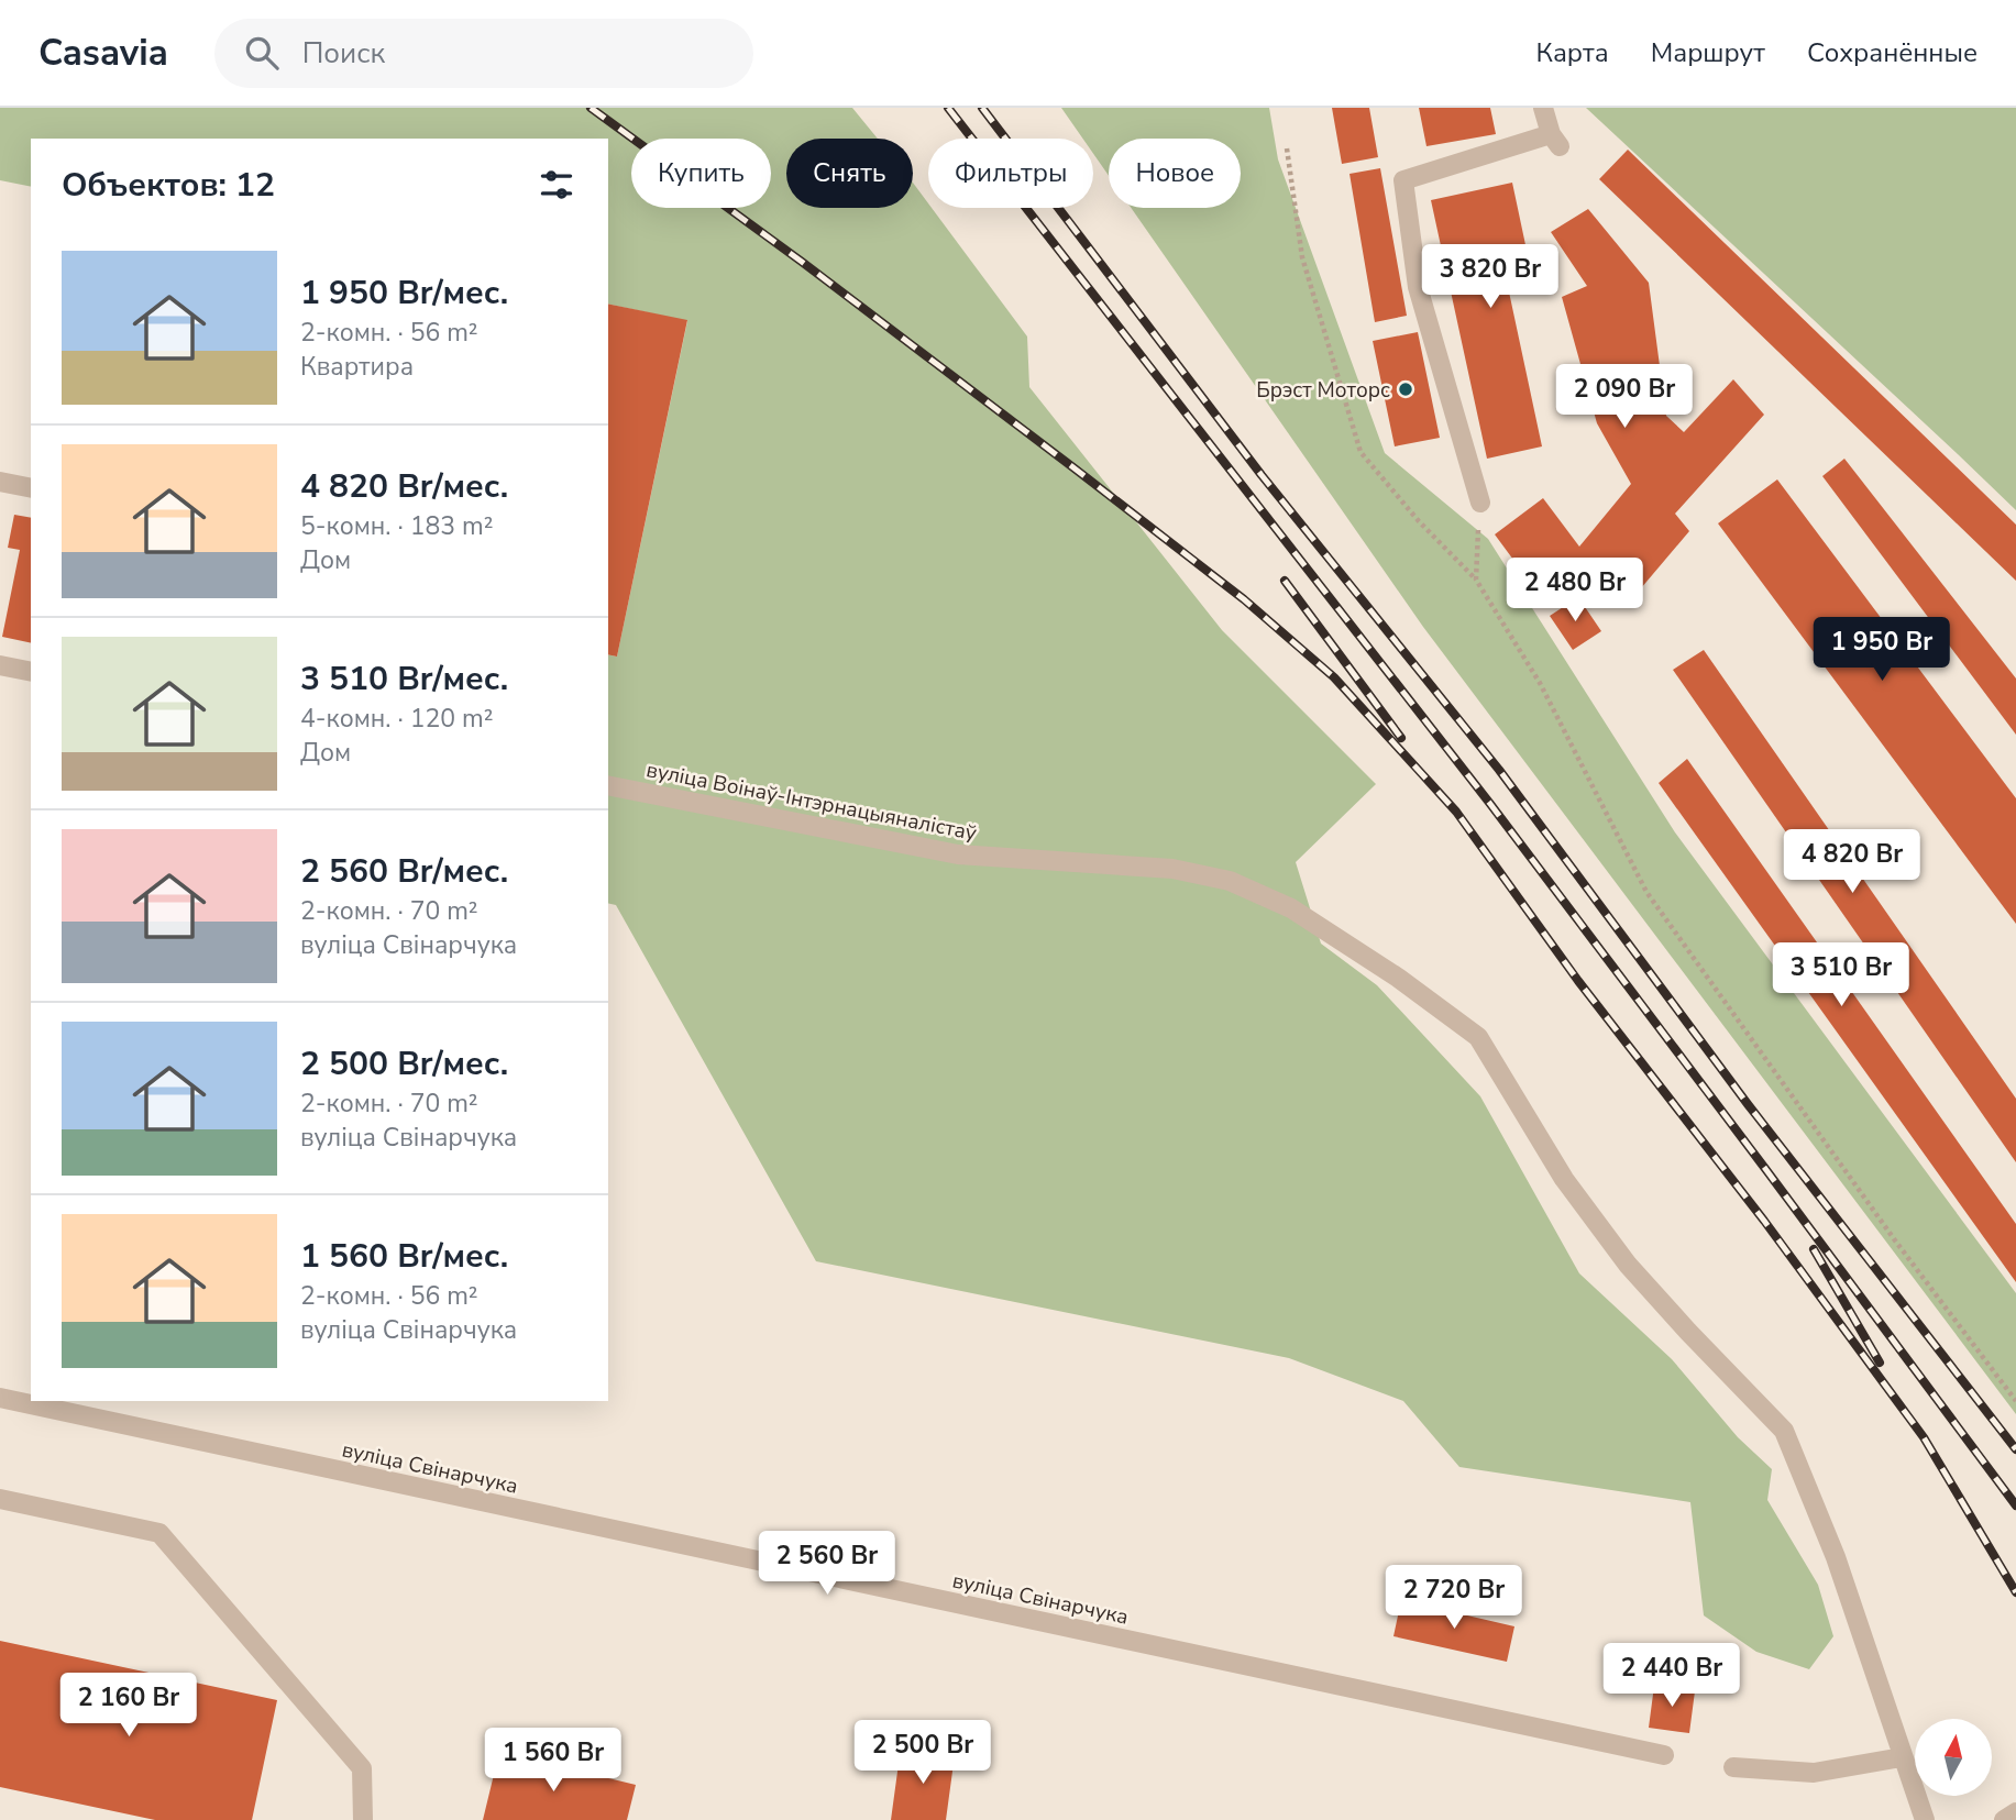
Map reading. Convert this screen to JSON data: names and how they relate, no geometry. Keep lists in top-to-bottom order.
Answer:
{
  "streets": {
    "street": ["вуліца Воінаў-Інтэрнацыяналістаў", "вуліца Свінарчука"]
  },
  "places": ["Брэст Моторс"],
  "north": "top",
  "page": {
    "header": "Casavia",
    "search": "Поиск",
    "nav": ["Карта", "Маршрут", "Сохранённые"],
    "chip": [
      "Купить",
      "Снять",
      "Фильтры",
      "Новое"
    ],
    "heading": "Объектов: 12",
    "list": [
      {
        "name": "1 950 Br/мес.",
        "note": "2-комн. · 56 m² · Квартира"
      },
      {
        "name": "4 820 Br/мес.",
        "note": "5-комн. · 183 m² · Дом"
      },
      {
        "name": "3 510 Br/мес.",
        "note": "4-комн. · 120 m² · Дом"
      },
      {
        "name": "2 560 Br/мес.",
        "note": "2-комн. · 70 m² · вуліца Свінарчука"
      },
      {
        "name": "2 500 Br/мес.",
        "note": "2-комн. · 70 m² · вуліца Свінарчука"
      },
      {
        "name": "1 560 Br/мес.",
        "note": "2-комн. · 56 m² · вуліца Свінарчука"
      }
    ],
    "price": [
      "3 820 Br",
      "2 090 Br",
      "2 480 Br",
      "1 950 Br",
      "4 820 Br",
      "3 510 Br",
      "2 560 Br",
      "2 720 Br",
      "2 440 Br",
      "2 160 Br",
      "2 500 Br",
      "1 560 Br"
    ]
  }
}
